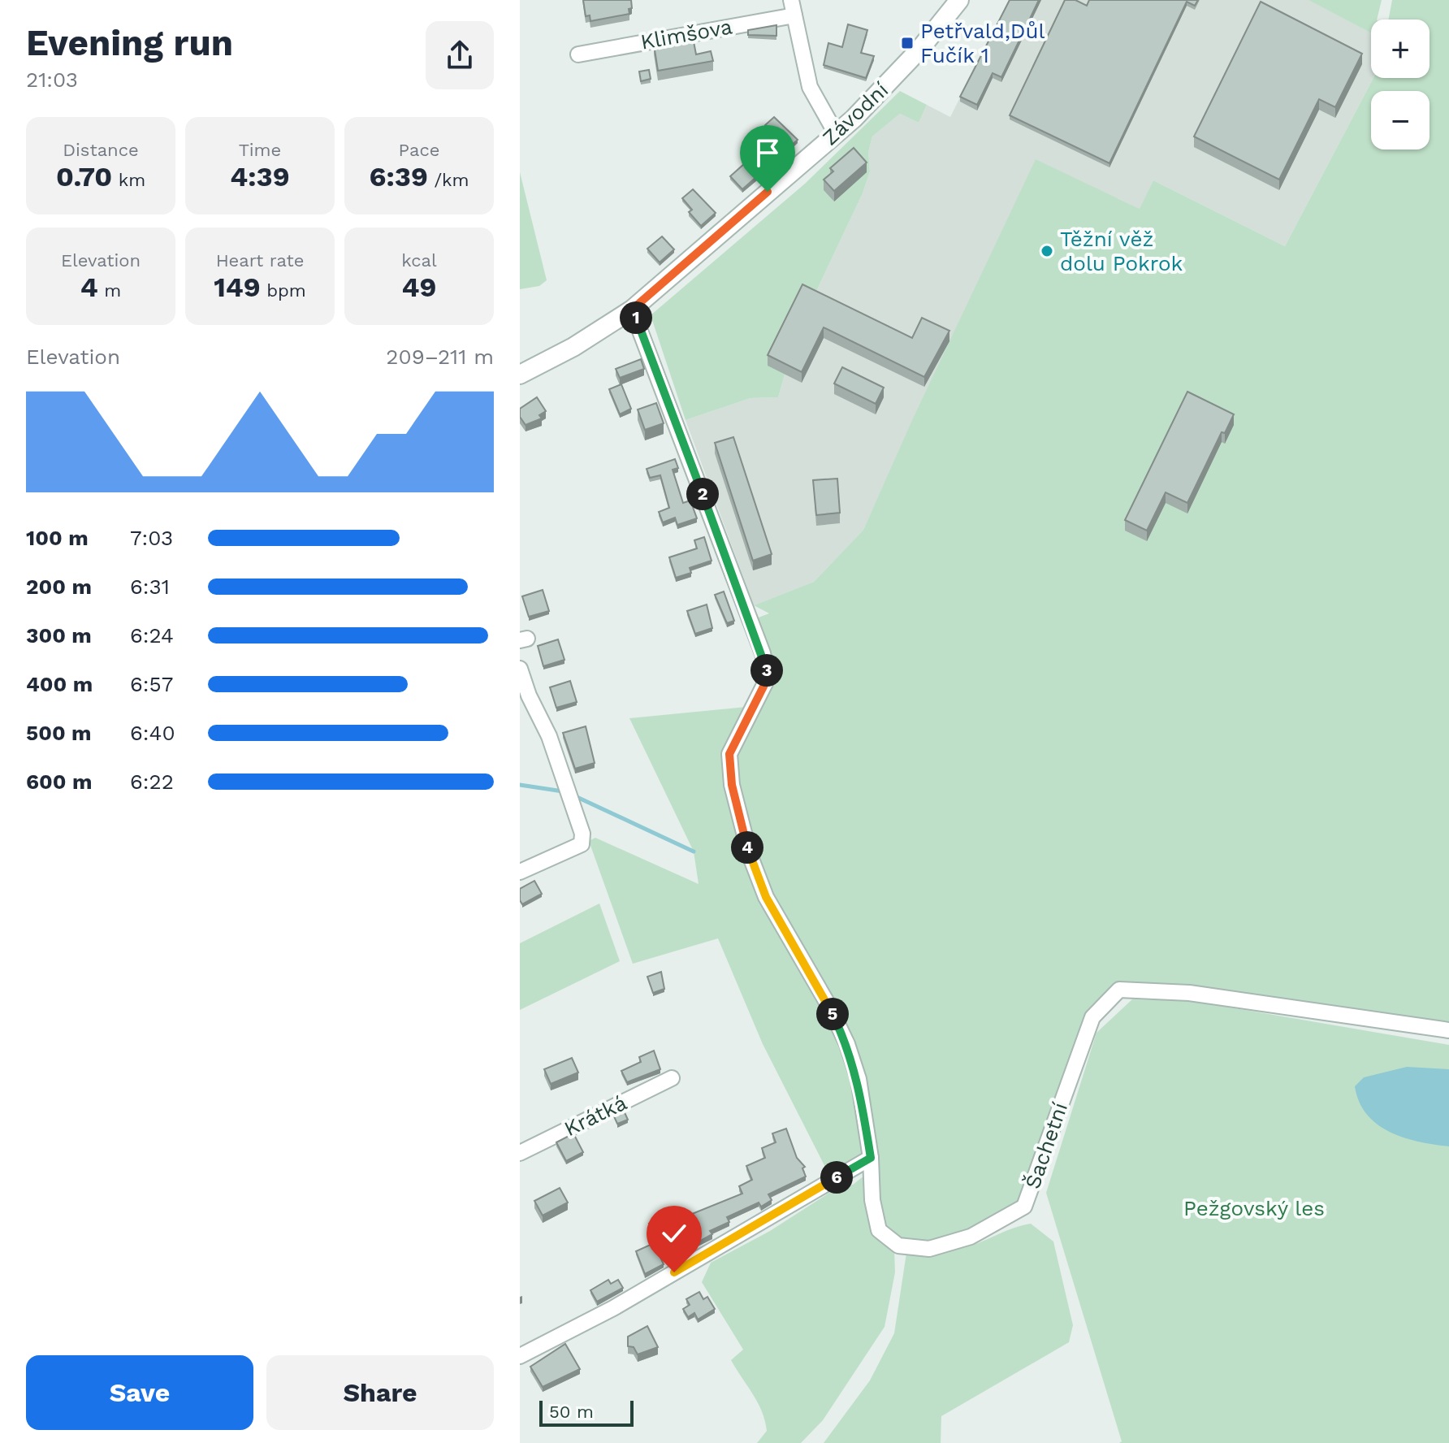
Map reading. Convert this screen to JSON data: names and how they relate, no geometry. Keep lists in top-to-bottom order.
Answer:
{
  "streets": {
    "street": [
      "Klimšova",
      "Závodní",
      "Krátká",
      "Šachetní"
    ]
  },
  "crossings": [
    ["Klimšova", "Závodní"],
    ["Závodní", "Šachetní"]
  ],
  "parks": ["Pežgovský les"],
  "places": {
    "transit": ["Petřvald,Důl Fučík 1"],
    "other": ["Těžní věž dolu Pokrok"]
  },
  "scale_bar": "50 m",
  "page": {
    "heading": ["Evening run", "21:03"],
    "map_buttons": ["+", "−"],
    "stats": [
      ["Distance", "0.70 km"],
      ["Time", "4:39"],
      ["Pace", "6:39 /km"],
      ["Elevation", "4 m"],
      ["Heart rate", "149 bpm"],
      ["kcal", "49"]
    ],
    "pins": [
      "1",
      "2",
      "3",
      "4",
      "5",
      "6"
    ],
    "chart": ["Elevation", "209–211 m"],
    "list": [
      {
        "name": "100 m",
        "note": "7:03"
      },
      {
        "name": "200 m",
        "note": "6:31"
      },
      {
        "name": "300 m",
        "note": "6:24"
      },
      {
        "name": "400 m",
        "note": "6:57"
      },
      {
        "name": "500 m",
        "note": "6:40"
      },
      {
        "name": "600 m",
        "note": "6:22"
      }
    ],
    "buttons": ["Save", "Share"],
    "scale": "50 m"
  }
}
